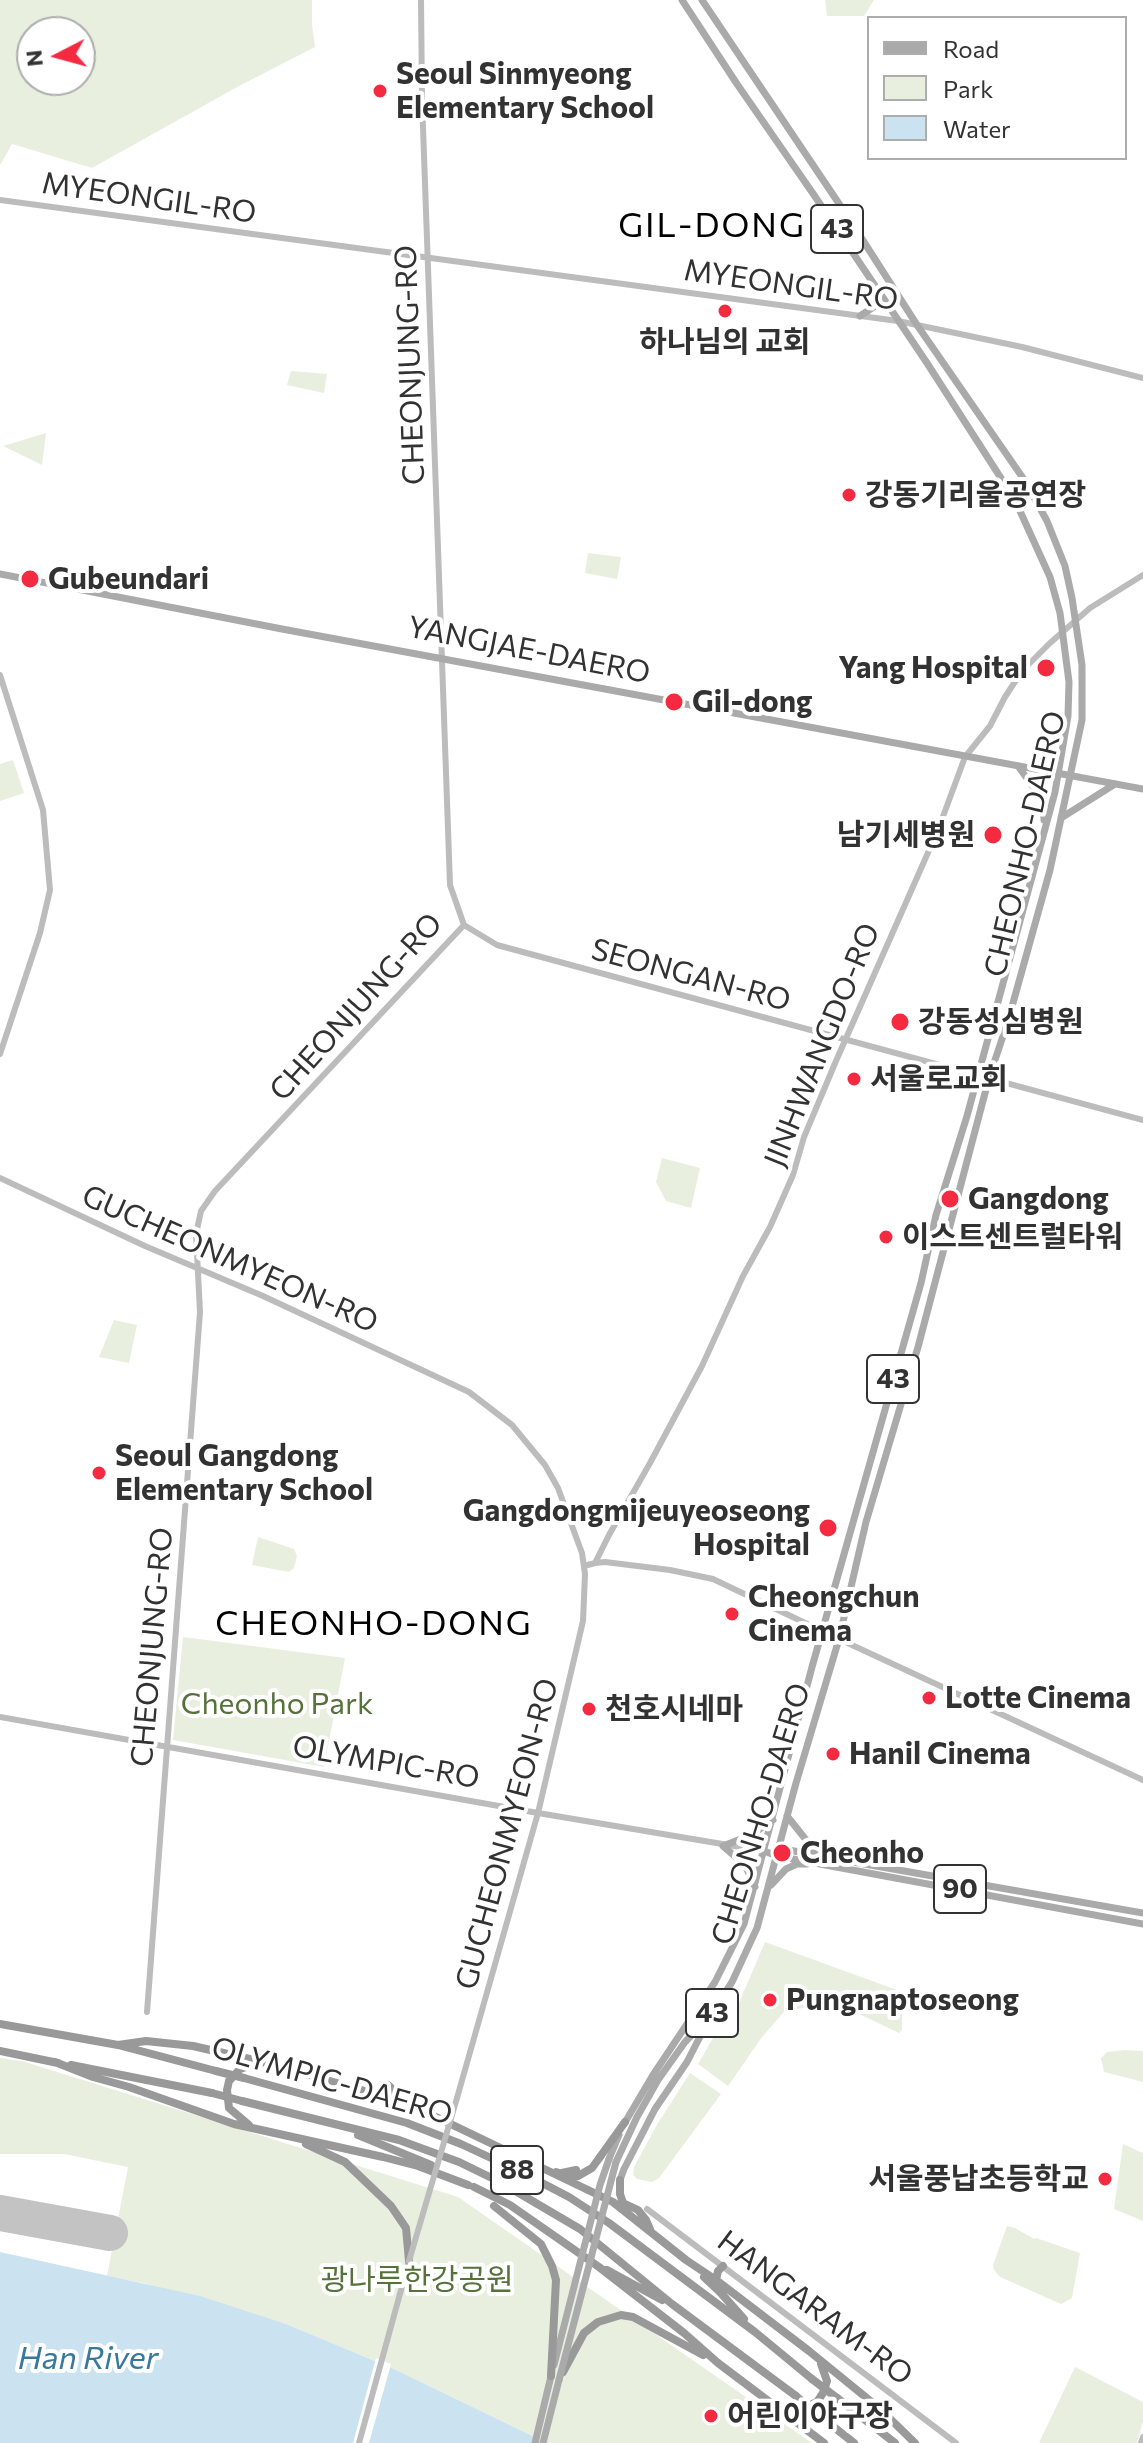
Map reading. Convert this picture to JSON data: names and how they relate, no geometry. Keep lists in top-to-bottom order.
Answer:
{
  "streets": {
    "highway": ["OLYMPIC-DAERO", "88"],
    "main road": [
      "43",
      "YANGJAE-DAERO",
      "CHEONHO-DAERO",
      "OLYMPIC-RO",
      "90"
    ],
    "street": [
      "MYEONGIL-RO",
      "CHEONJUNG-RO",
      "SEONGAN-RO",
      "JINHWANGDO-RO",
      "GUCHEONMYEON-RO",
      "HANGARAM-RO"
    ]
  },
  "crossings": [
    ["MYEONGIL-RO", "CHEONJUNG-RO"],
    ["MYEONGIL-RO", "CHEONHO-DAERO"],
    ["CHEONJUNG-RO", "YANGJAE-DAERO"],
    ["CHEONJUNG-RO", "SEONGAN-RO"],
    ["CHEONJUNG-RO", "GUCHEONMYEON-RO"],
    ["CHEONJUNG-RO", "OLYMPIC-RO"],
    ["YANGJAE-DAERO", "CHEONHO-DAERO"],
    ["YANGJAE-DAERO", "JINHWANGDO-RO"],
    ["CHEONHO-DAERO", "SEONGAN-RO"],
    ["CHEONHO-DAERO", "JINHWANGDO-RO"],
    ["CHEONHO-DAERO", "OLYMPIC-RO"],
    ["SEONGAN-RO", "JINHWANGDO-RO"],
    ["GUCHEONMYEON-RO", "OLYMPIC-RO"]
  ],
  "districts": ["GIL-DONG", "CHEONHO-DONG"],
  "water": ["Han River"],
  "parks": ["Cheonho Park", "광나루한강공원"],
  "places": [
    "Seoul Sinmyeong Elementary School",
    "하나님의 교회",
    "강동기리울공연장",
    "Gubeundari",
    "Yang Hospital",
    "Gil-dong",
    "남기세병원",
    "강동성심병원",
    "서울로교회",
    "Gangdong",
    "이스트센트럴타워",
    "Seoul Gangdong Elementary School",
    "Gangdongmijeuyeoseong Hospital",
    "Cheongchun Cinema",
    "Lotte Cinema",
    "천호시네마",
    "Hanil Cinema",
    "Cheonho",
    "Pungnaptoseong",
    "서울풍납초등학교",
    "어린이야구장"
  ],
  "legend": ["Road", "Park", "Water"],
  "north": "left"
}
